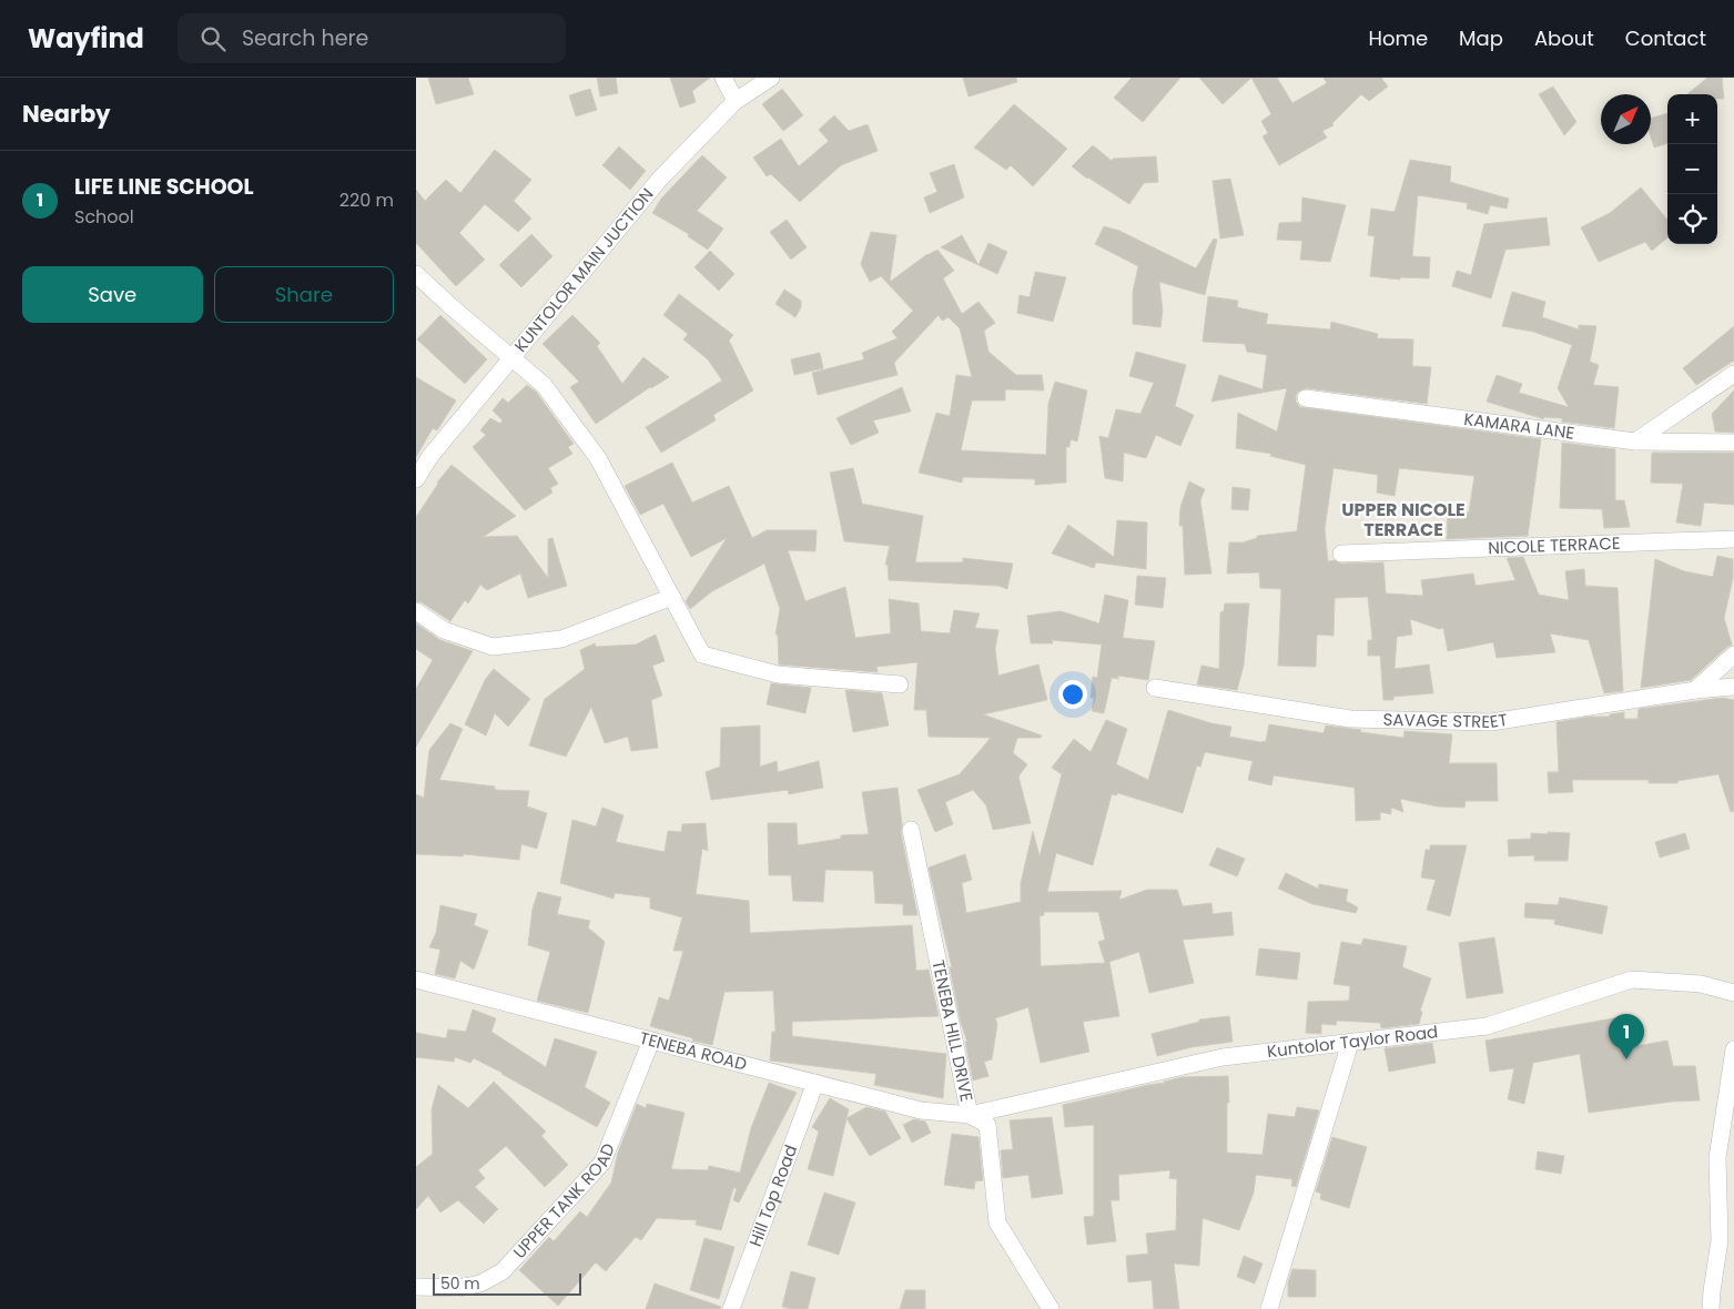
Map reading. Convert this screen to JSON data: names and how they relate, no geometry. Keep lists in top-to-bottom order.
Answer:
{
  "streets": {
    "street": [
      "KUNTOLOR MAIN JUCTION",
      "KAMARA LANE",
      "NICOLE TERRACE",
      "SAVAGE STREET",
      "TENEBA HILL DRIVE",
      "Kuntolor Taylor Road",
      "TENEBA ROAD",
      "Hill Top Road",
      "UPPER TANK ROAD"
    ]
  },
  "crossings": [
    ["TENEBA HILL DRIVE", "Kuntolor Taylor Road"],
    ["TENEBA HILL DRIVE", "TENEBA ROAD"],
    ["Kuntolor Taylor Road", "TENEBA ROAD"],
    ["TENEBA ROAD", "Hill Top Road"],
    ["TENEBA ROAD", "UPPER TANK ROAD"]
  ],
  "districts": ["UPPER NICOLE TERRACE"],
  "scale_bar": "50 m",
  "north": "top right",
  "page": {
    "header": "Wayfind",
    "search": "Search here",
    "nav": [
      "Home",
      "Map",
      "About",
      "Contact"
    ],
    "heading": "Nearby",
    "map_buttons": ["+", "−"],
    "list": [
      {
        "mark": "1",
        "name": "LIFE LINE SCHOOL",
        "note": "School",
        "value": "220 m"
      }
    ],
    "buttons": ["Save", "Share"],
    "pins": "1",
    "scale": "50 m"
  }
}
